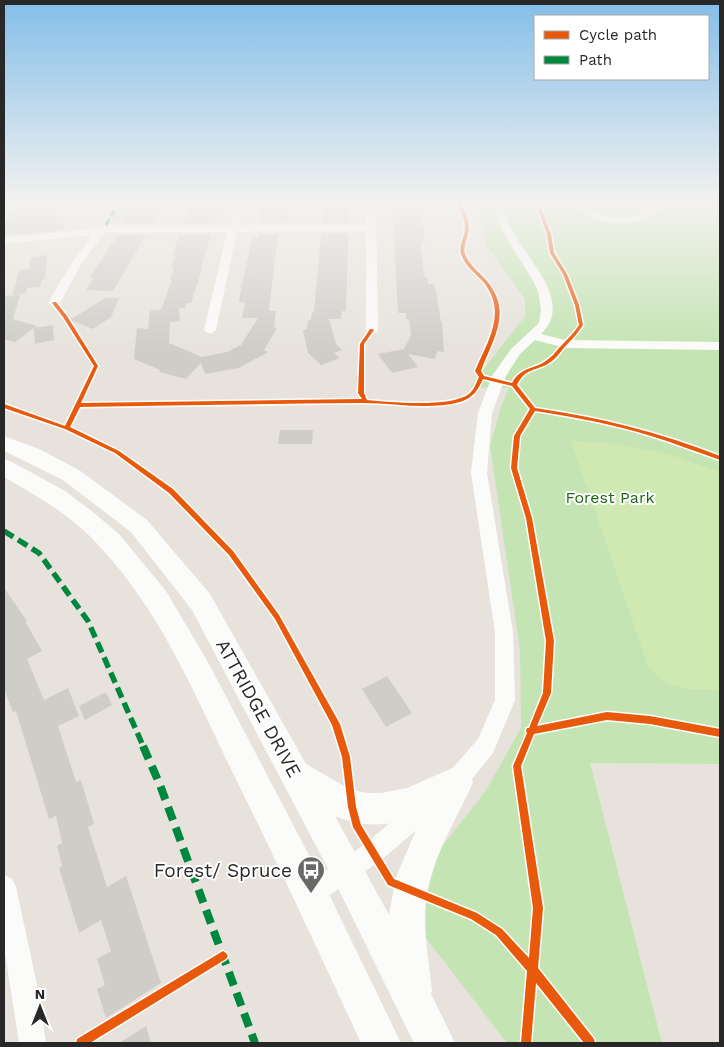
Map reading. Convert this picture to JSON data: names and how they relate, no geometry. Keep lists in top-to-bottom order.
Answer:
{
  "streets": {
    "main road": ["ATTRIDGE DRIVE"]
  },
  "parks": ["Forest Park"],
  "places": {
    "bus stop": ["Forest/ Spruce"]
  },
  "legend": ["Cycle path", "Path"],
  "north": "top"
}
